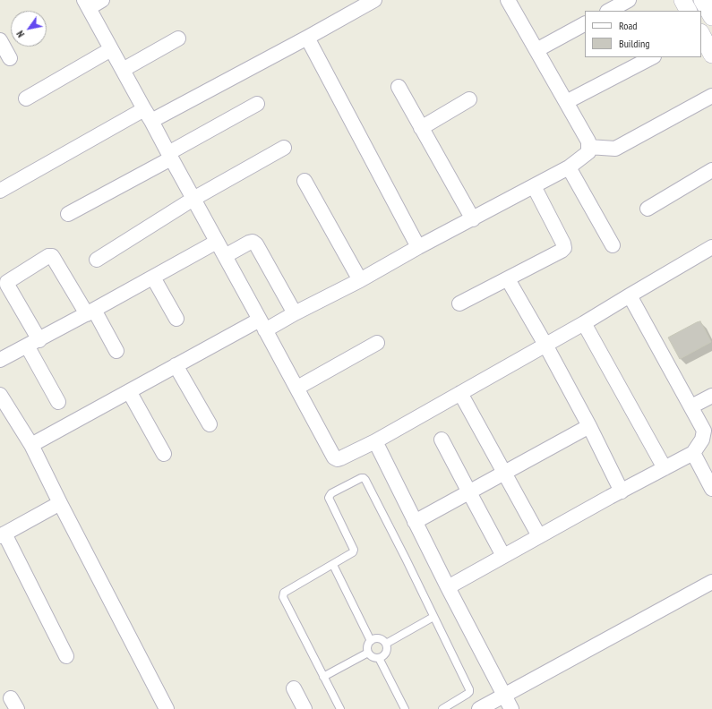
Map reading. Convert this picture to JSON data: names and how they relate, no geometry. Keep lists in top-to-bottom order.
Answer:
{
  "legend": ["Road", "Building"],
  "north": "bottom left"
}
